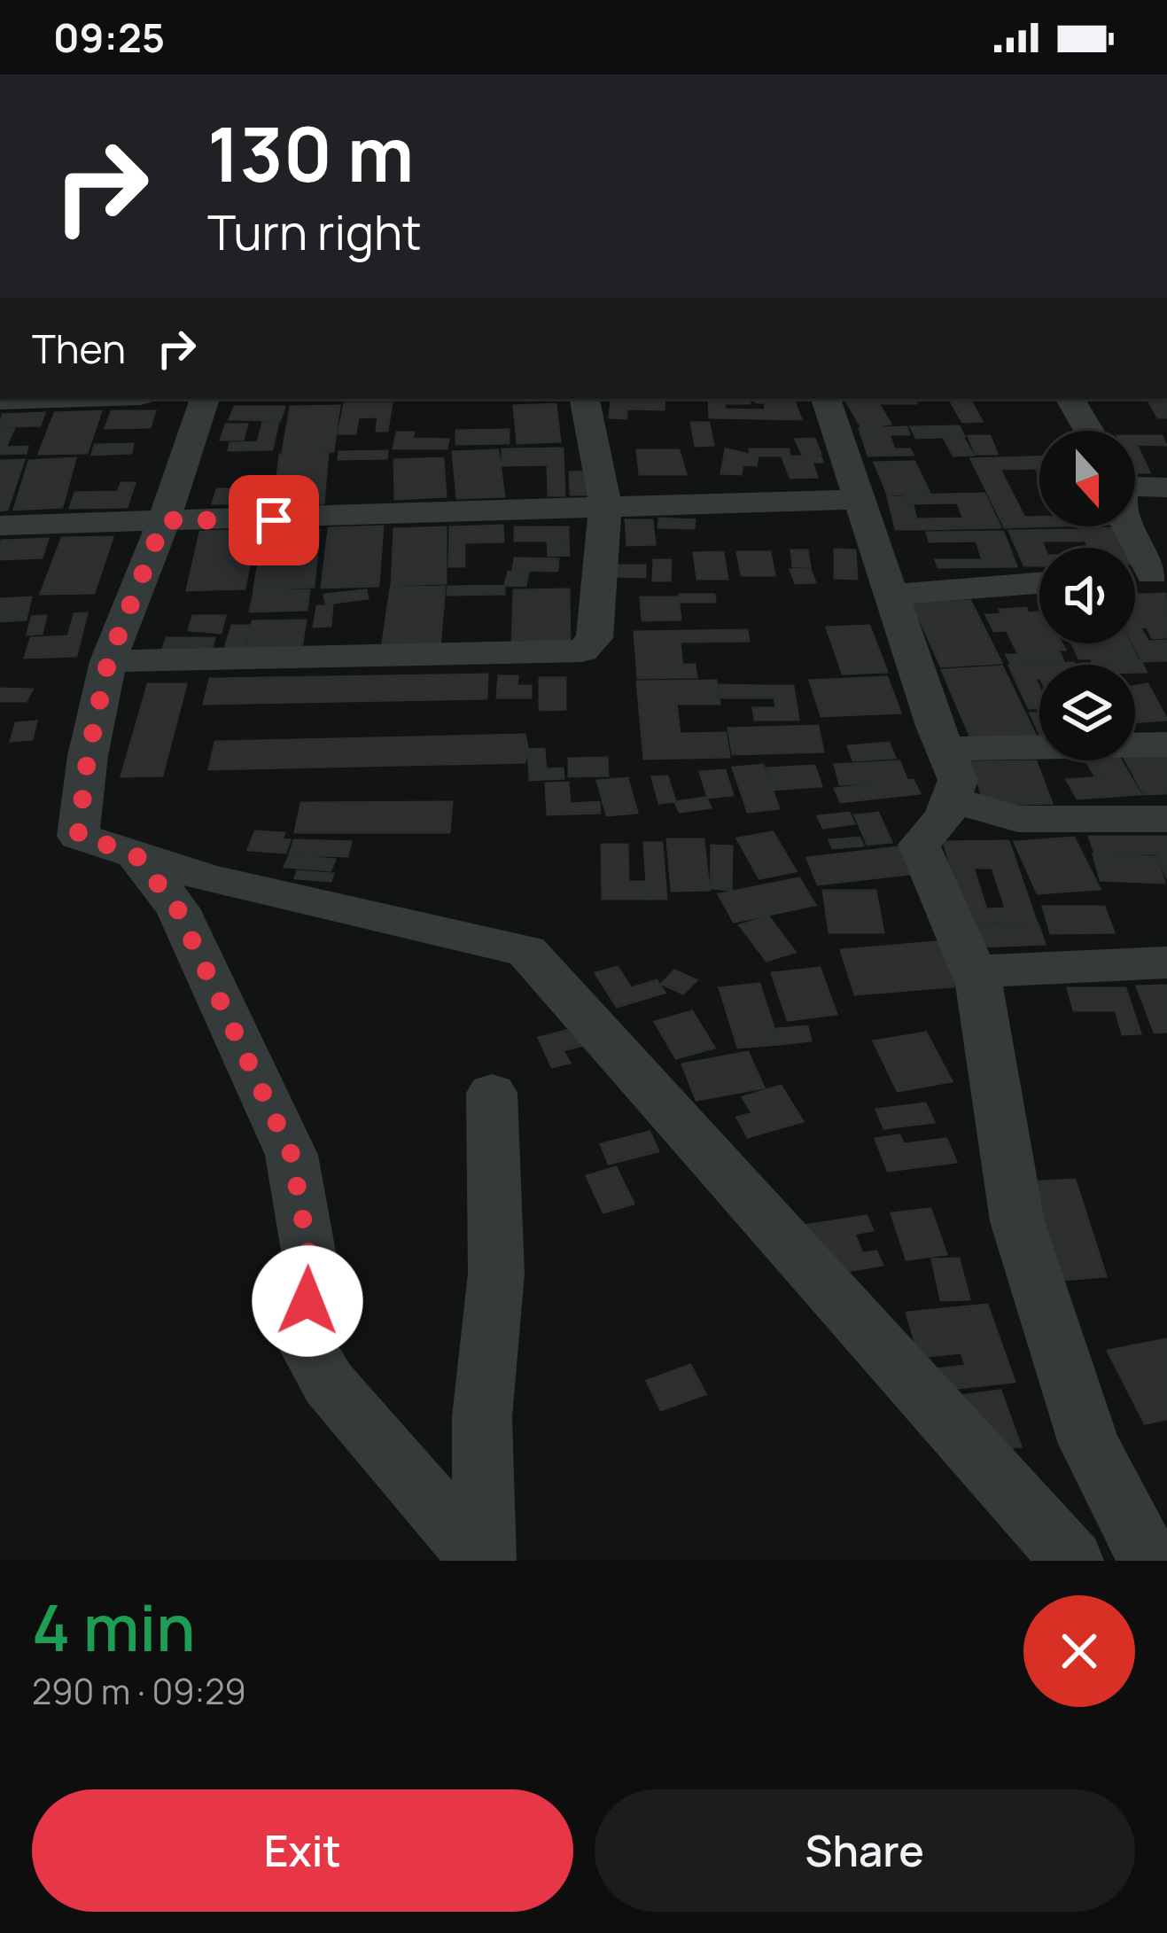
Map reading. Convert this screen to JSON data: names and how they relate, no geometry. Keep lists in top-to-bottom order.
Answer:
{
  "north": "bottom",
  "page": {
    "status": "09:25",
    "turn": ["130 m", "Turn right"],
    "then": "Then",
    "heading": ["4 min", "290 m · 09:29"],
    "buttons": ["Exit", "Share"]
  }
}
